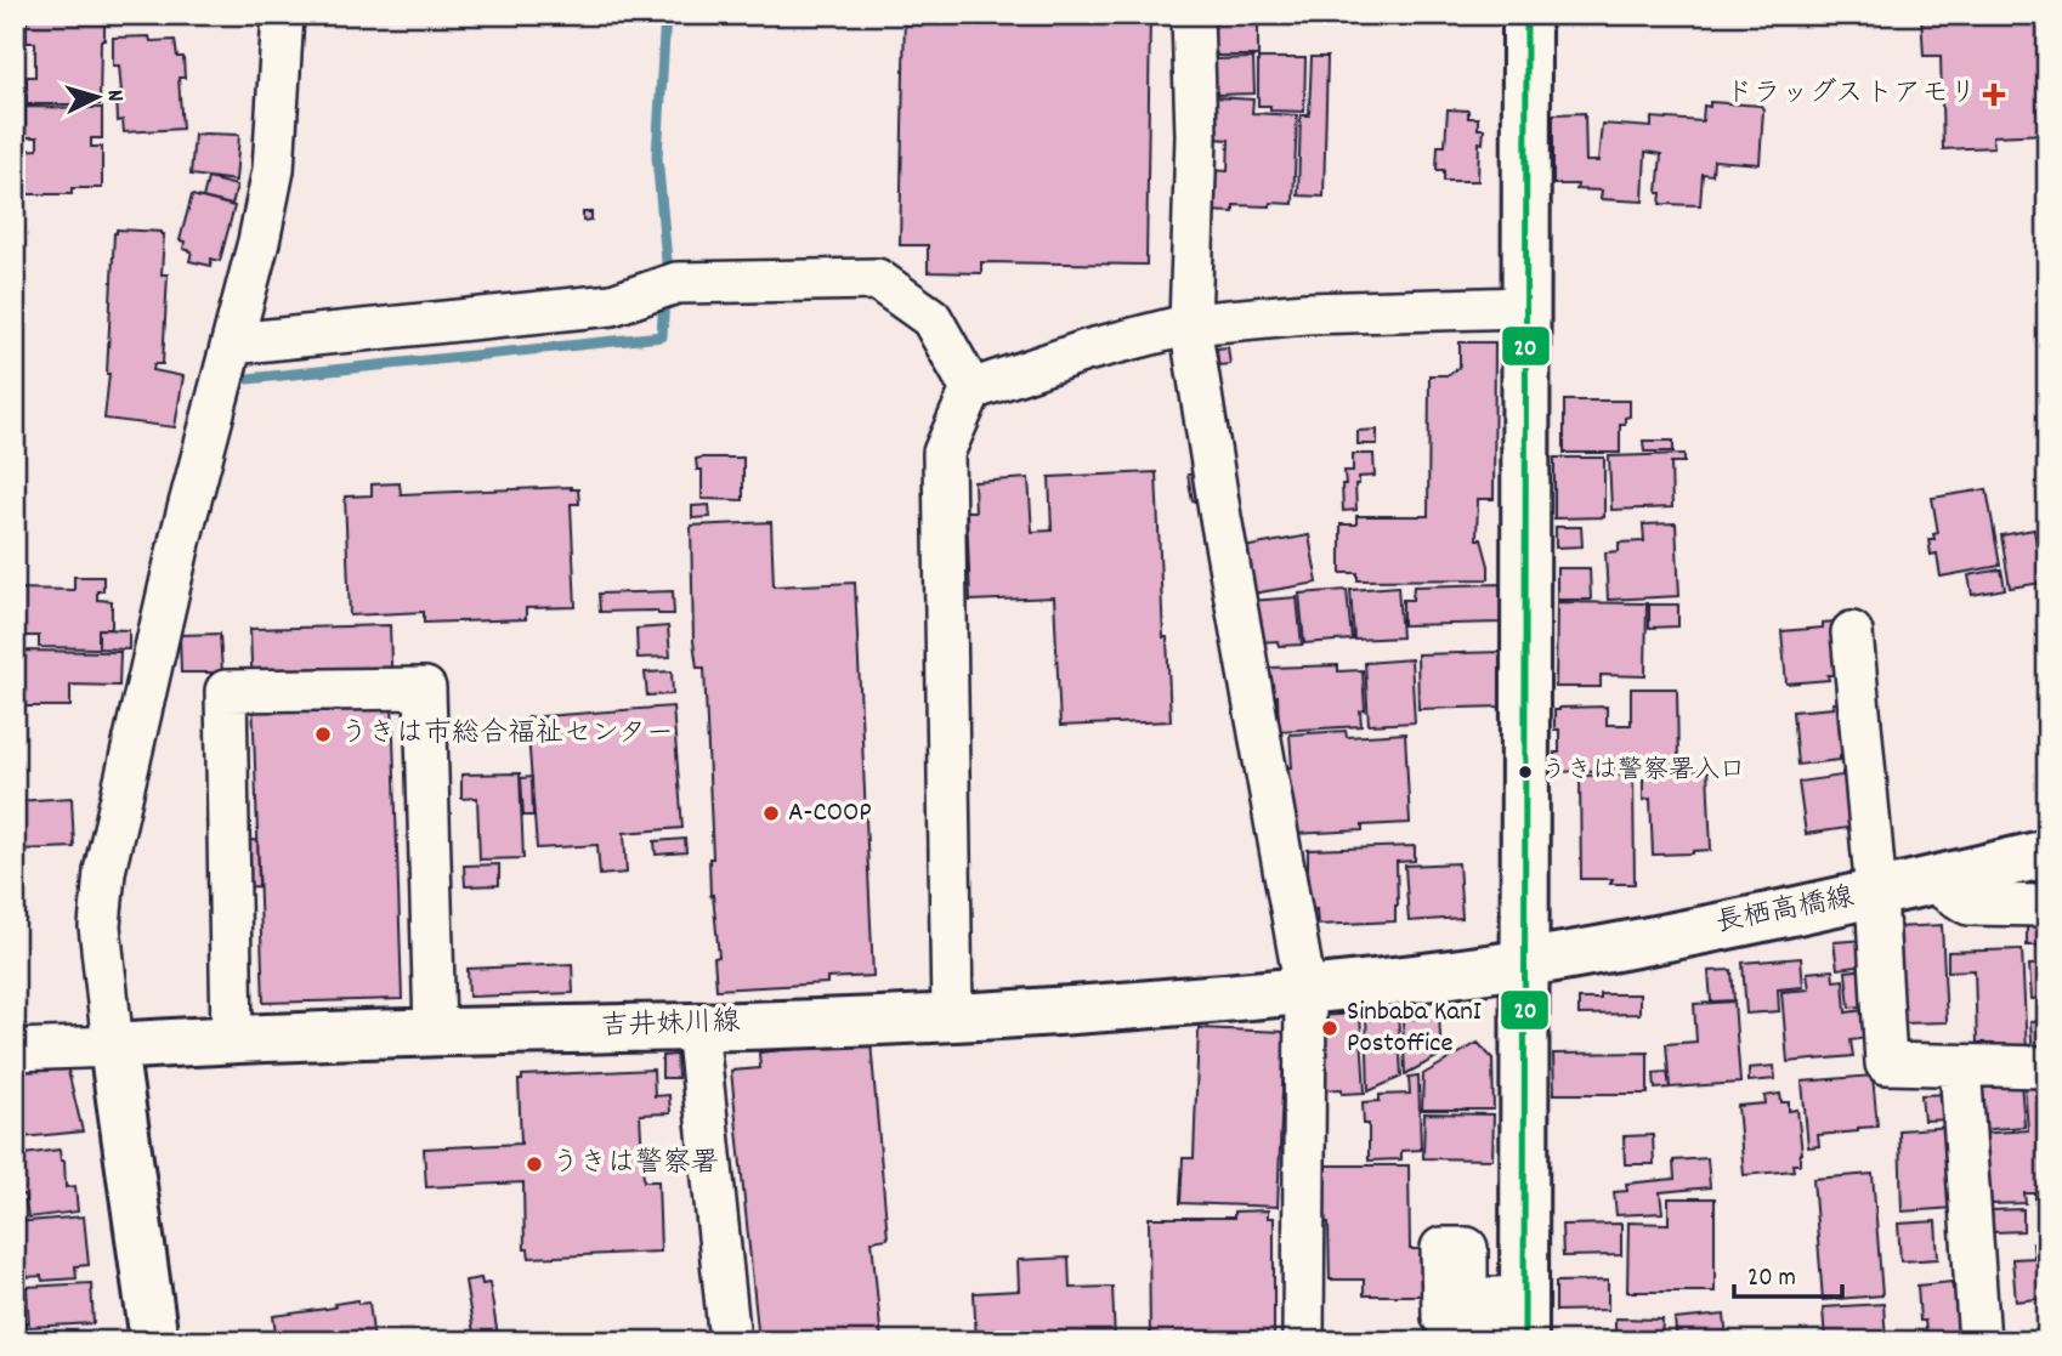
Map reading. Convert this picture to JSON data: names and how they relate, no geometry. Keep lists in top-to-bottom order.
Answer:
{
  "streets": {
    "main road": ["長栖高橋線", "吉井妹川線"]
  },
  "crossings": [
    ["長栖高橋線", "吉井妹川線"]
  ],
  "places": {
    "health": ["ドラッグストアモリ"],
    "other": [
      "うきは市総合福祉センター",
      "うきは警察署入口",
      "A-COOP",
      "Sinbaba KanI Postoffice",
      "うきは警察署"
    ]
  },
  "lines": ["transit line 20"],
  "scale_bar": "20 m",
  "north": "right"
}
